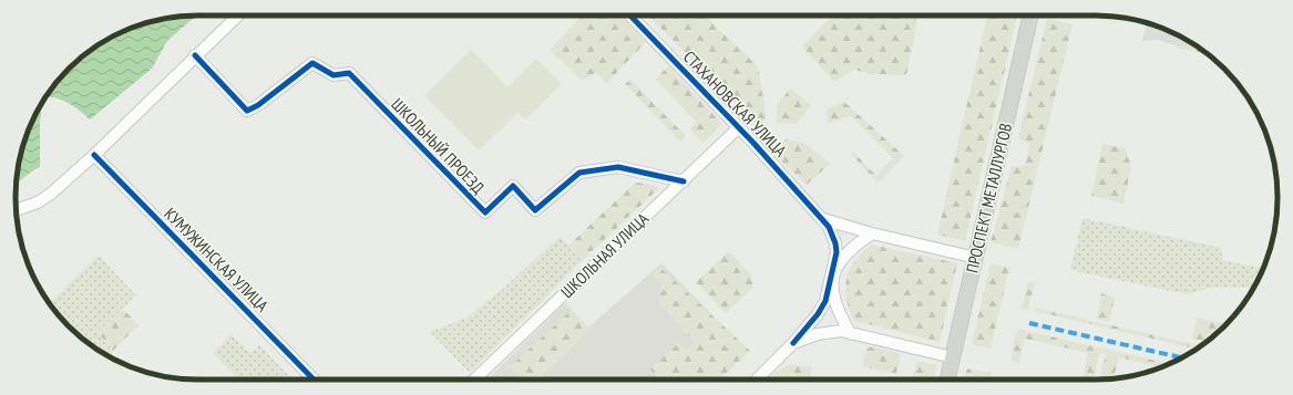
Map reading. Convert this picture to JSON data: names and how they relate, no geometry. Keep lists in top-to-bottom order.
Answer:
{
  "streets": {
    "main road": ["ПРОСПЕКТ МЕТАЛЛУРГОВ"],
    "street": [
      "СТАХАНОВСКАЯ УЛИЦА",
      "ШКОЛЬНЫЙ ПРОЕЗД",
      "ШКОЛЬНАЯ УЛИЦА",
      "КУМУЖИНСКАЯ УЛИЦА"
    ]
  },
  "crossings": [
    ["СТАХАНОВСКАЯ УЛИЦА", "ШКОЛЬНАЯ УЛИЦА"],
    ["ШКОЛЬНЫЙ ПРОЕЗД", "ШКОЛЬНАЯ УЛИЦА"]
  ]
}
